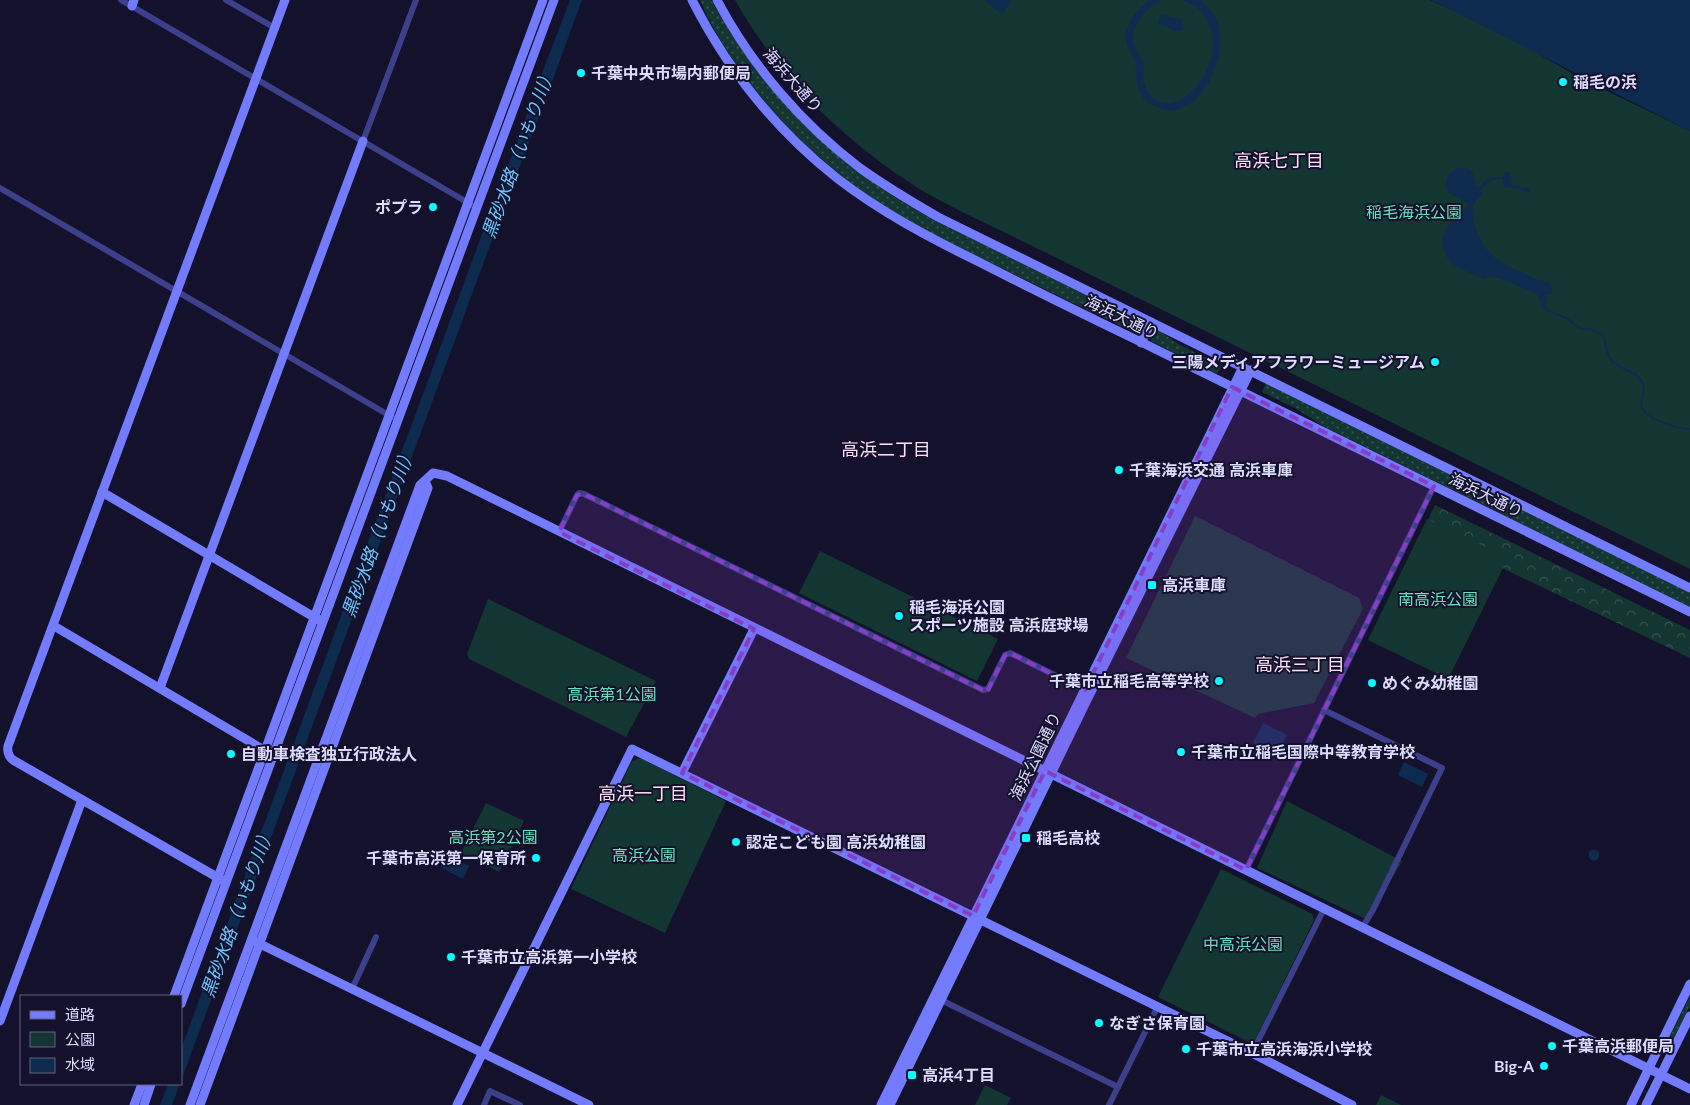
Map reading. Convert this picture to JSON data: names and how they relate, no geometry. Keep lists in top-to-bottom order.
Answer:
{
  "streets": {
    "street": ["海浜大通り", "海浜公園通り"]
  },
  "crossings": [
    ["海浜大通り", "海浜公園通り"]
  ],
  "districts": [
    "高浜七丁目",
    "高浜二丁目",
    "高浜三丁目",
    "高浜一丁目"
  ],
  "water": ["黒砂水路（いもり川）"],
  "parks": [
    "稲毛海浜公園",
    "南高浜公園",
    "高浜第1公園",
    "高浜第2公園",
    "高浜公園",
    "中高浜公園"
  ],
  "places": {
    "other": [
      "千葉中央市場内郵便局",
      "稲毛の浜",
      "ポプラ",
      "三陽メディアフラワーミュージアム",
      "千葉海浜交通 高浜車庫",
      "稲毛海浜公園 スポーツ施設 高浜庭球場",
      "千葉市立稲毛高等学校",
      "めぐみ幼稚園",
      "千葉市立稲毛国際中等教育学校",
      "自動車検査独立行政法人",
      "認定こども園 高浜幼稚園",
      "千葉市高浜第一保育所",
      "千葉市立高浜第一小学校",
      "なぎさ保育園",
      "千葉高浜郵便局",
      "千葉市立高浜海浜小学校",
      "Big-A"
    ],
    "transit": ["高浜車庫", "稲毛高校", "高浜4丁目"]
  },
  "legend": ["道路", "公園", "水域"]
}
